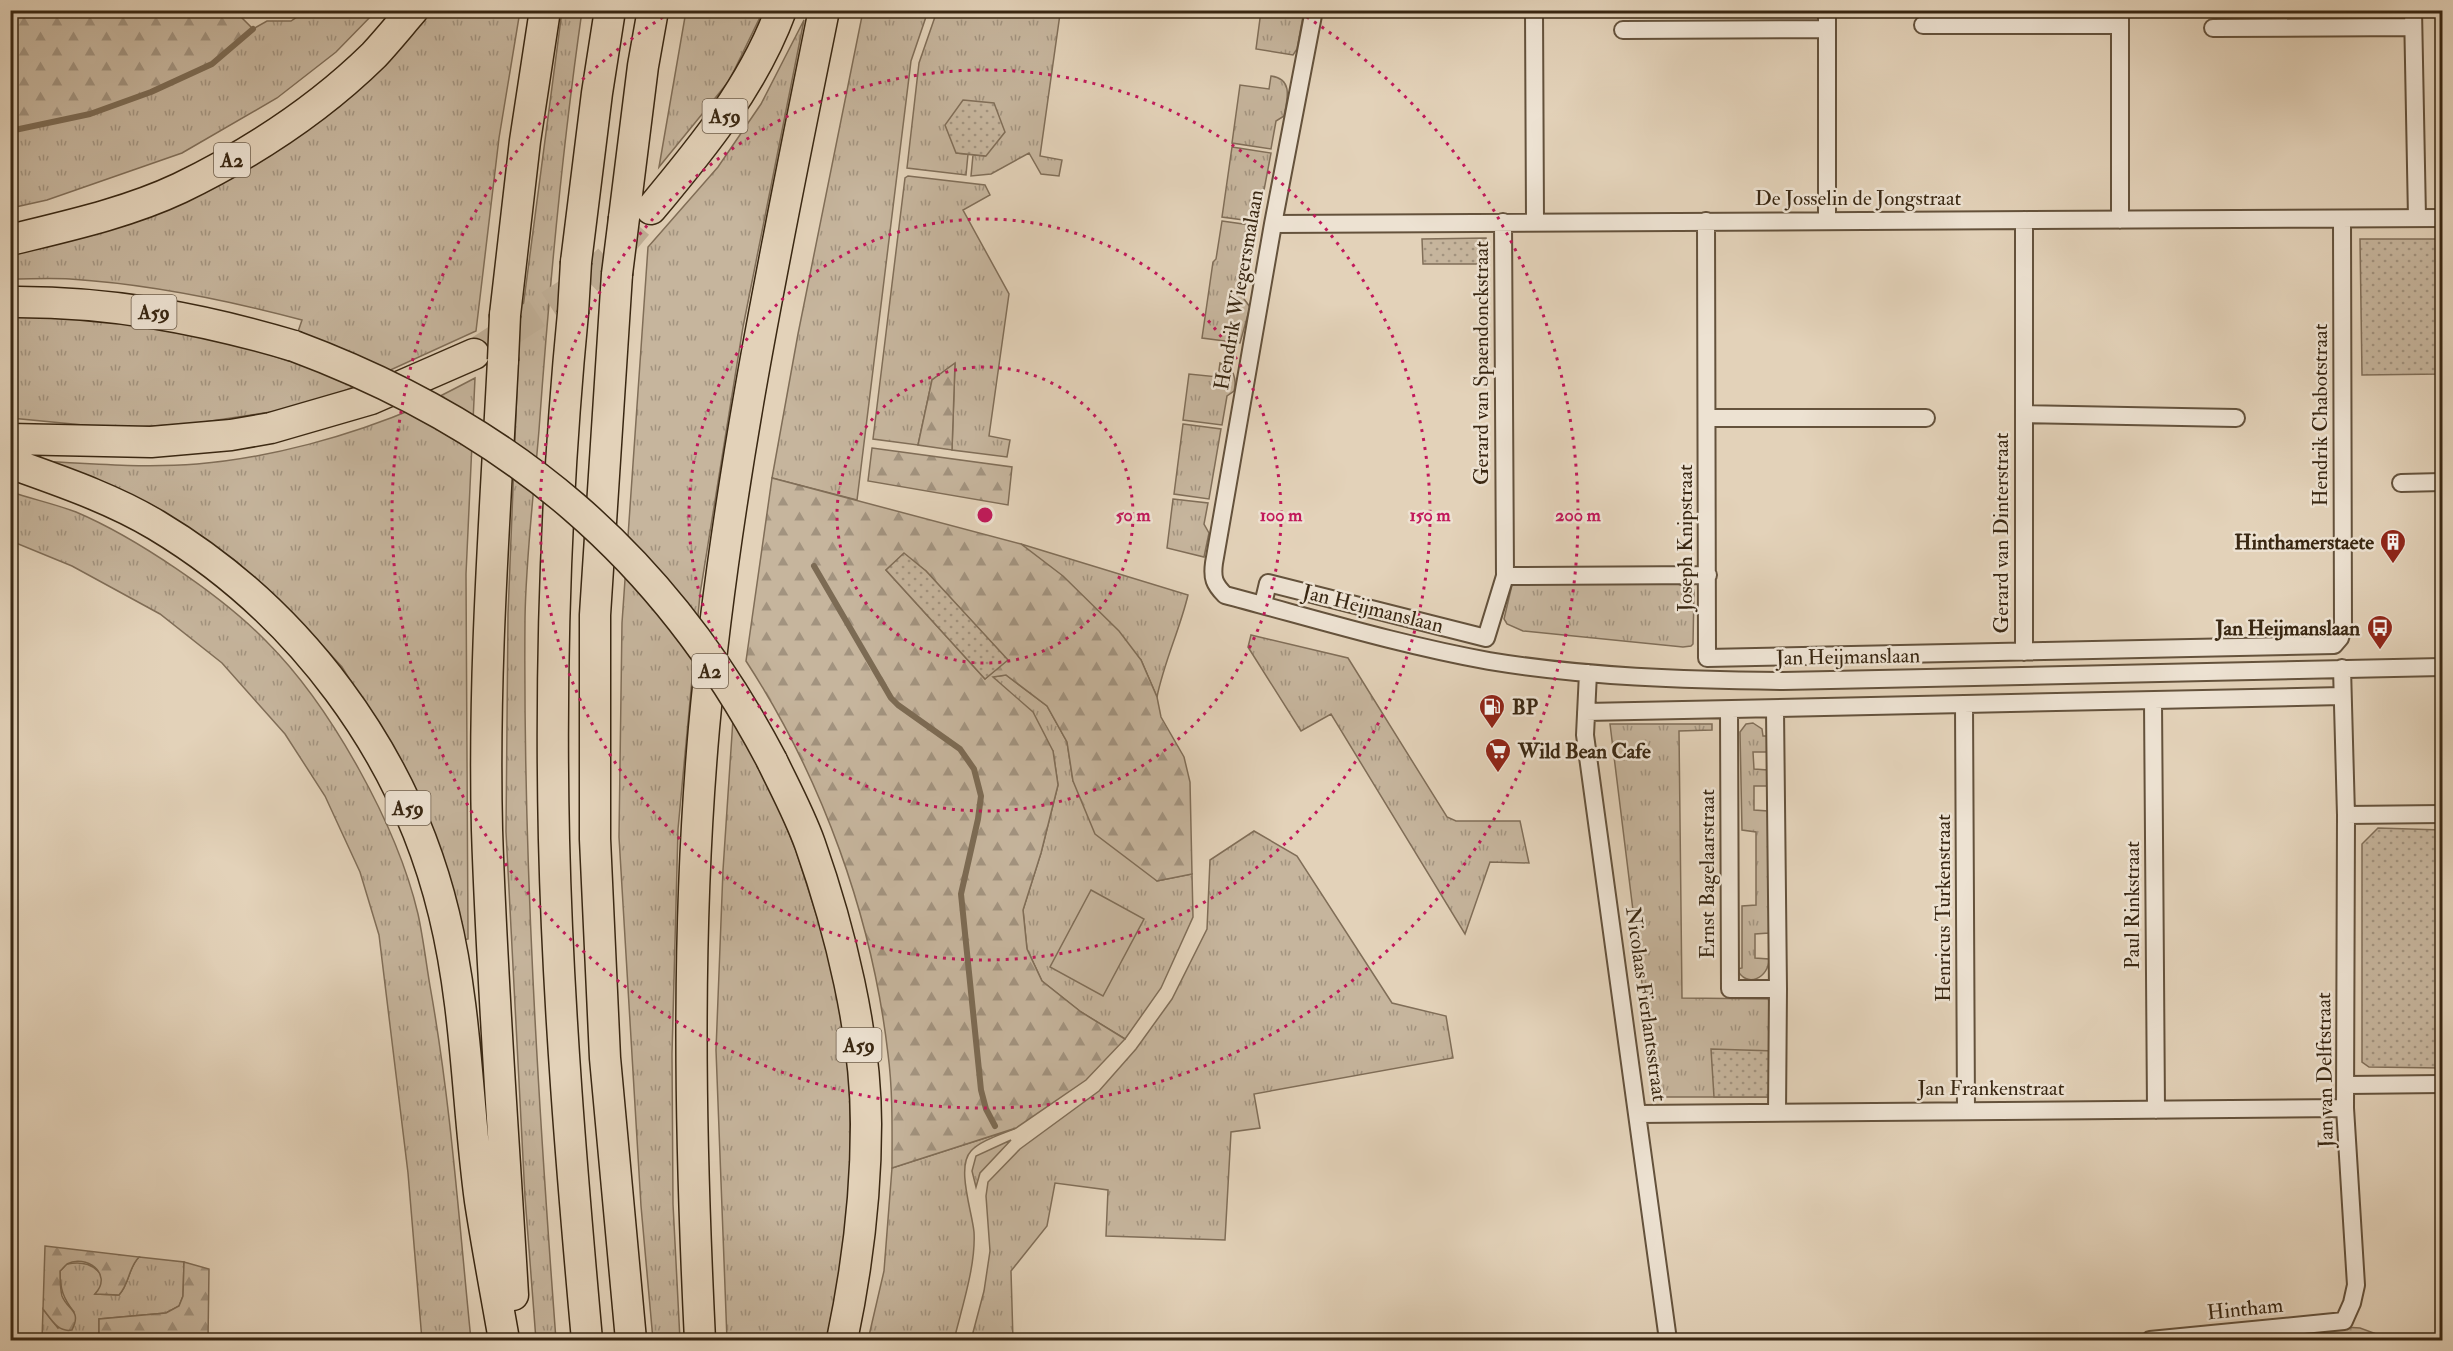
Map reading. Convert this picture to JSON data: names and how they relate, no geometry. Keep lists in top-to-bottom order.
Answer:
{
  "streets": {
    "highway": ["A59", "A2"],
    "street": [
      "De Josselin de Jongstraat",
      "Hendrik Wiegersmalaan",
      "Gerard van Spaendonckstraat",
      "Hendrik Chabotstraat",
      "Gerard van Dinterstraat",
      "Joseph Knipstraat",
      "Jan Heijmanslaan",
      "Ernst Bagelaarstraat",
      "Paul Rinkstraat",
      "Henricus Turkenstraat",
      "Nicolaas Fierlantsstraat",
      "Jan van Delftstraat",
      "Jan Frankenstraat",
      "Hintham"
    ]
  },
  "crossings": [
    ["De Josselin de Jongstraat", "Hendrik Wiegersmalaan"],
    ["De Josselin de Jongstraat", "Gerard van Spaendonckstraat"],
    ["De Josselin de Jongstraat", "Hendrik Chabotstraat"],
    ["De Josselin de Jongstraat", "Gerard van Dinterstraat"],
    ["De Josselin de Jongstraat", "Joseph Knipstraat"],
    ["Hendrik Wiegersmalaan", "Jan Heijmanslaan"],
    ["Gerard van Spaendonckstraat", "Jan Heijmanslaan"],
    ["Hendrik Chabotstraat", "Jan Heijmanslaan"],
    ["Gerard van Dinterstraat", "Jan Heijmanslaan"],
    ["Joseph Knipstraat", "Jan Heijmanslaan"],
    ["Jan Heijmanslaan", "Nicolaas Fierlantsstraat"],
    ["Jan Heijmanslaan", "Jan van Delftstraat"],
    ["Paul Rinkstraat", "Jan Frankenstraat"],
    ["Henricus Turkenstraat", "Jan Frankenstraat"],
    ["Nicolaas Fierlantsstraat", "Jan Frankenstraat"],
    ["Jan van Delftstraat", "Jan Frankenstraat"],
    ["Jan van Delftstraat", "Hintham"]
  ],
  "places": {
    "building": ["Hinthamerstaete"],
    "bus stop": ["Jan Heijmanslaan"],
    "fuel station": ["BP"],
    "supermarket": ["Wild Bean Cafe"]
  },
  "rings": [
    "50 m",
    "100 m",
    "150 m",
    "200 m"
  ]
}
